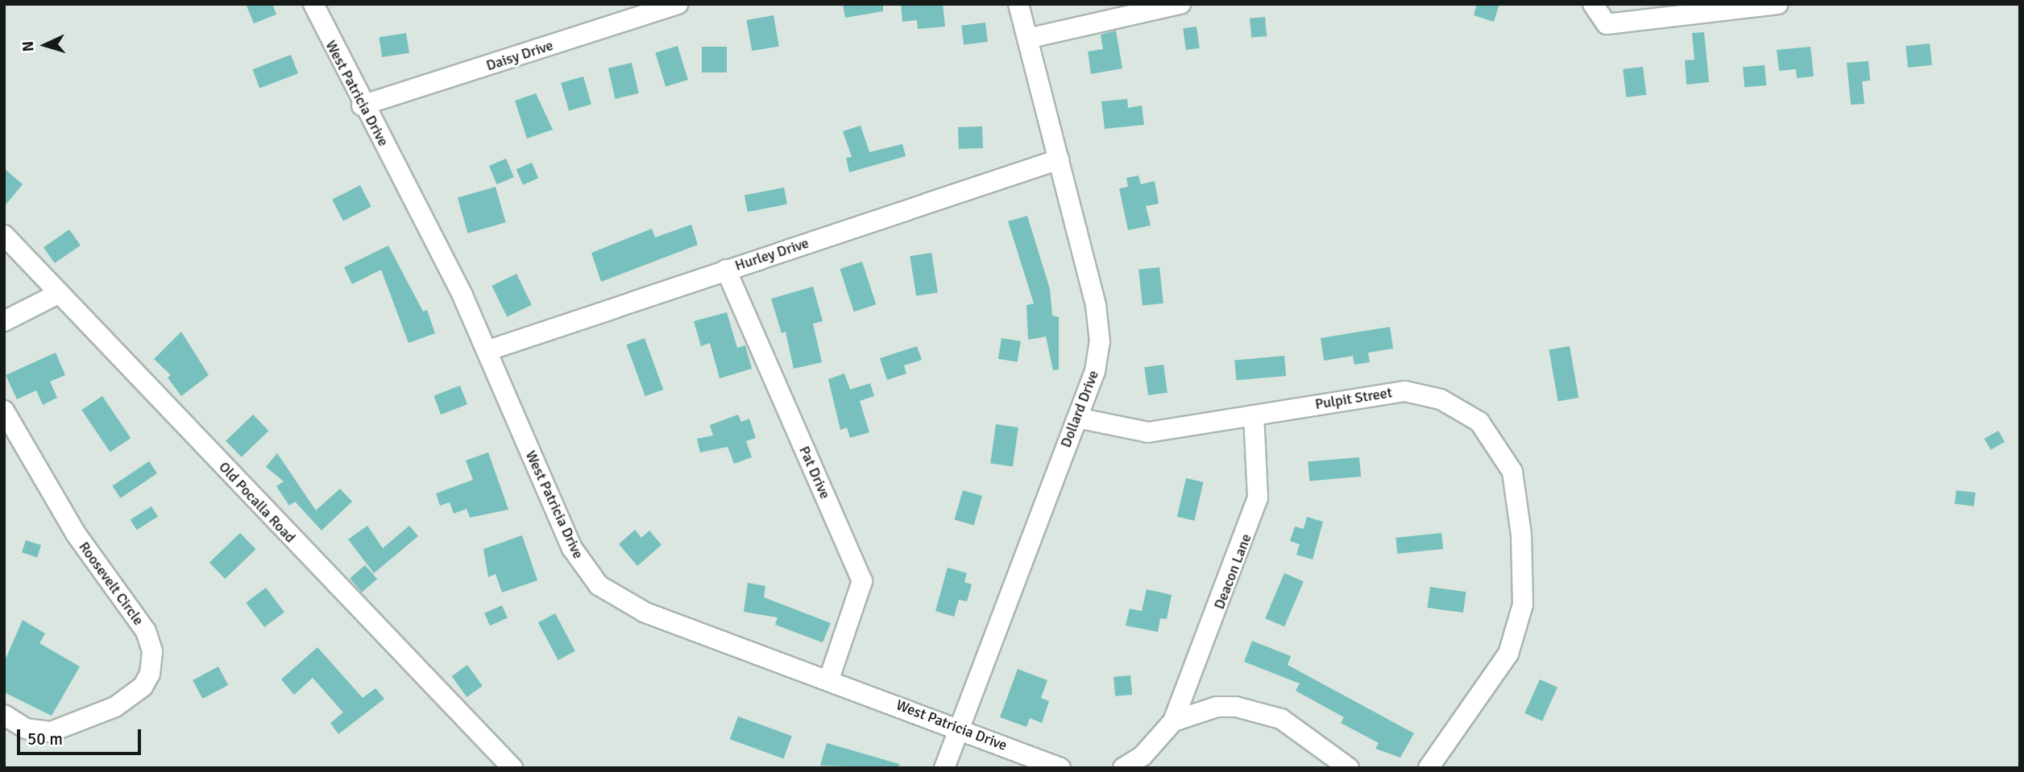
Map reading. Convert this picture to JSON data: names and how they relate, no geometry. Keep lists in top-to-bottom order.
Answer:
{
  "streets": {
    "street": [
      "Daisy Drive",
      "West Patricia Drive",
      "Hurley Drive",
      "Pulpit Street",
      "Dollard Drive",
      "Pat Drive",
      "Old Pocalla Road",
      "Deacon Lane",
      "Roosevelt Circle"
    ]
  },
  "crossings": [
    ["Daisy Drive", "West Patricia Drive"],
    ["West Patricia Drive", "Hurley Drive"],
    ["West Patricia Drive", "Dollard Drive"],
    ["West Patricia Drive", "Pat Drive"],
    ["Hurley Drive", "Dollard Drive"],
    ["Hurley Drive", "Pat Drive"],
    ["Pulpit Street", "Dollard Drive"],
    ["Pulpit Street", "Deacon Lane"]
  ],
  "scale_bar": "50 m",
  "north": "left"
}
